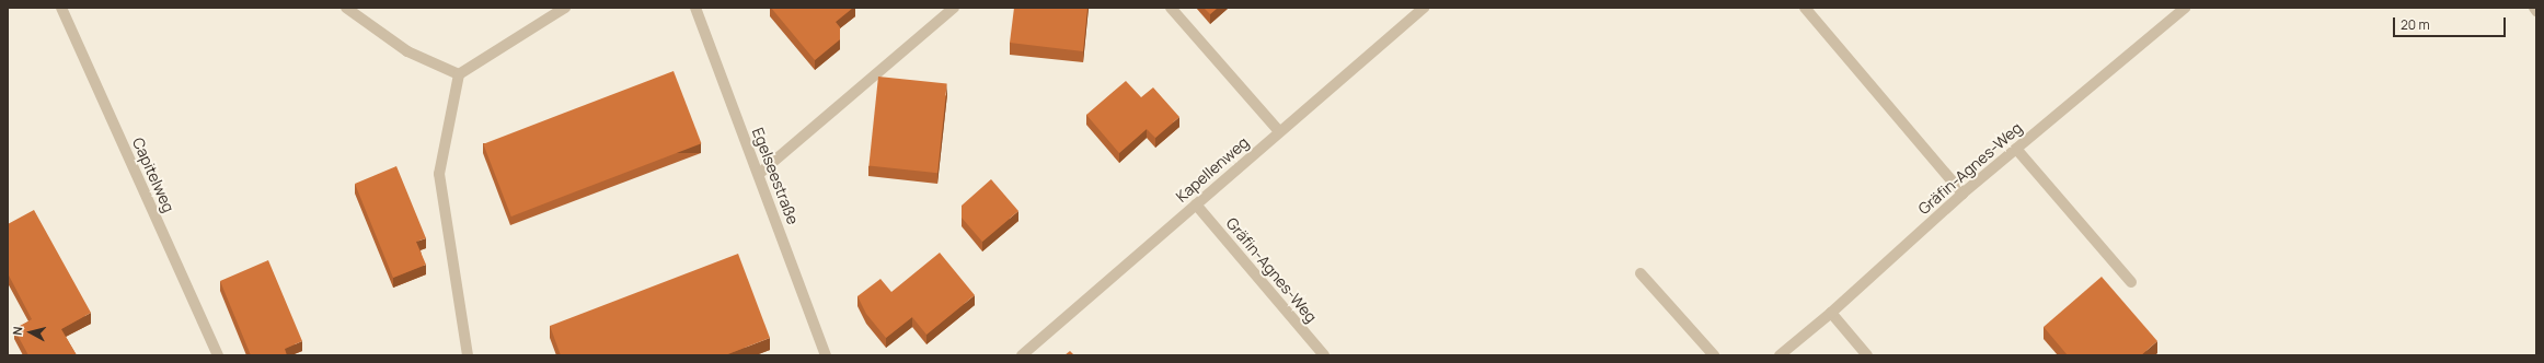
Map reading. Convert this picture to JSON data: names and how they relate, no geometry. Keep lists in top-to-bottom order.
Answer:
{
  "streets": {
    "street": [
      "Gräfin-Agnes-Weg",
      "Kapellenweg",
      "Capitelweg",
      "Egelseestraße"
    ]
  },
  "crossings": [
    ["Gräfin-Agnes-Weg", "Kapellenweg"]
  ],
  "scale_bar": "20 m",
  "north": "left"
}
